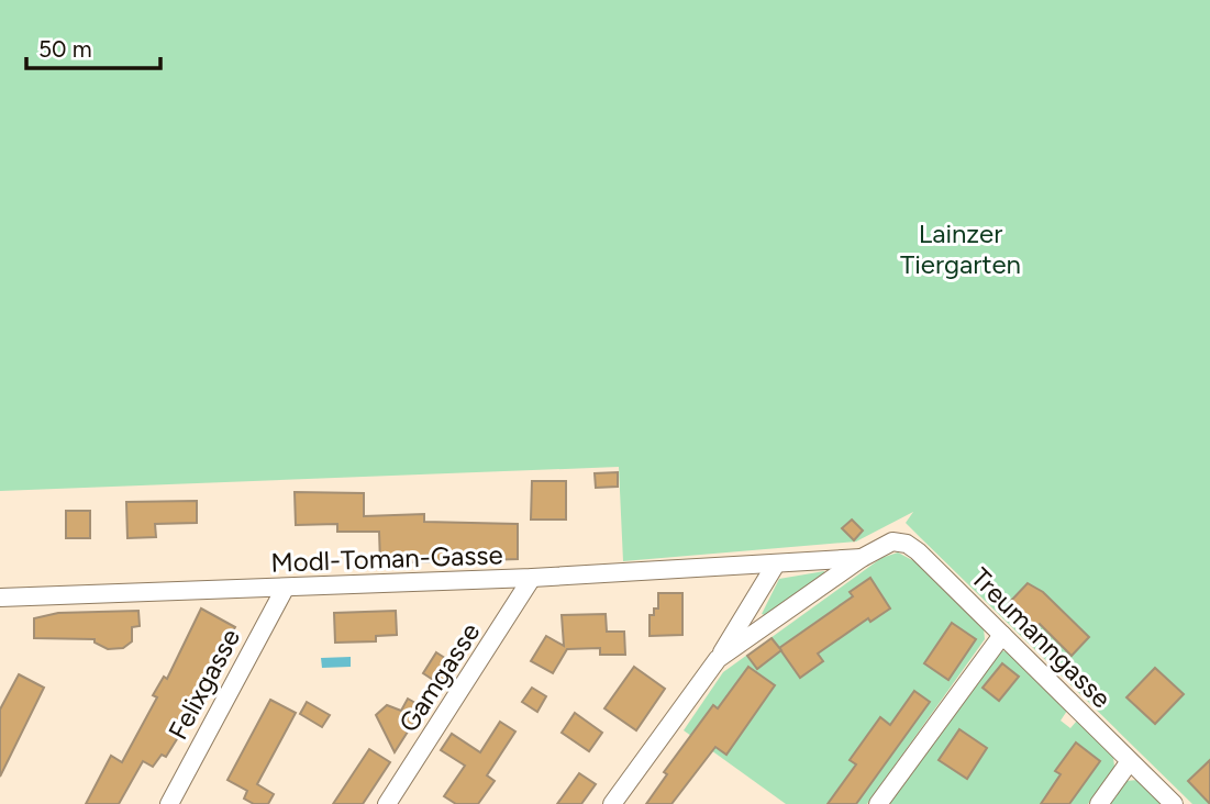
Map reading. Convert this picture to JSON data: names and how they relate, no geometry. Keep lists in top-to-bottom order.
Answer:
{
  "streets": {
    "street": [
      "Modl-Toman-Gasse",
      "Treumanngasse",
      "Gamgasse",
      "Felixgasse"
    ]
  },
  "crossings": [
    ["Modl-Toman-Gasse", "Treumanngasse"],
    ["Modl-Toman-Gasse", "Gamgasse"],
    ["Modl-Toman-Gasse", "Felixgasse"]
  ],
  "parks": ["Lainzer Tiergarten"],
  "scale_bar": "50 m"
}
